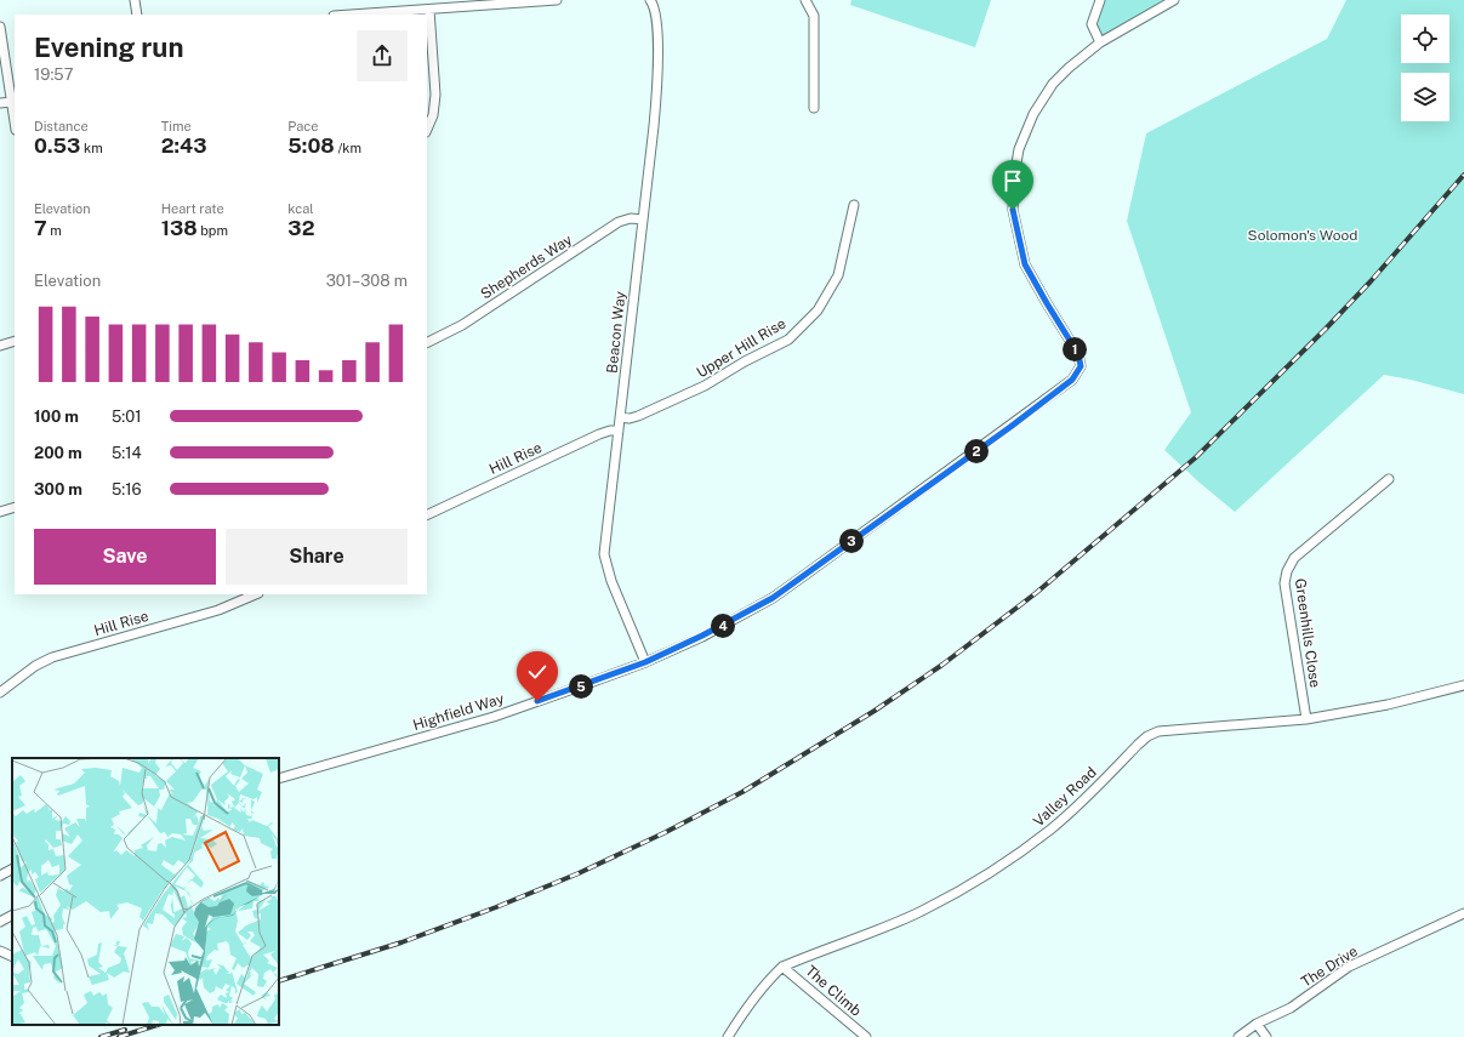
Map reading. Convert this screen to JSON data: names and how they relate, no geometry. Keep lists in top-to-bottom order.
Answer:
{
  "streets": {
    "street": [
      "Shepherds Way",
      "Beacon Way",
      "Upper Hill Rise",
      "Hill Rise",
      "Greenhills Close",
      "Highfield Way",
      "Valley Road",
      "The Drive",
      "The Climb"
    ]
  },
  "crossings": [
    ["Shepherds Way", "Beacon Way"],
    ["Beacon Way", "Upper Hill Rise"],
    ["Beacon Way", "Hill Rise"],
    ["Beacon Way", "Highfield Way"],
    ["Greenhills Close", "Valley Road"],
    ["Valley Road", "The Climb"]
  ],
  "parks": ["Solomon's Wood"],
  "page": {
    "heading": ["Evening run", "19:57"],
    "stats": [
      ["Distance", "0.53 km"],
      ["Time", "2:43"],
      ["Pace", "5:08 /km"],
      ["Elevation", "7 m"],
      ["Heart rate", "138 bpm"],
      ["kcal", "32"]
    ],
    "chart": ["Elevation", "301–308 m"],
    "pins": [
      "1",
      "2",
      "3",
      "4",
      "5"
    ],
    "list": [
      {
        "name": "100 m",
        "note": "5:01"
      },
      {
        "name": "200 m",
        "note": "5:14"
      },
      {
        "name": "300 m",
        "note": "5:16"
      }
    ],
    "buttons": ["Save", "Share"]
  }
}
